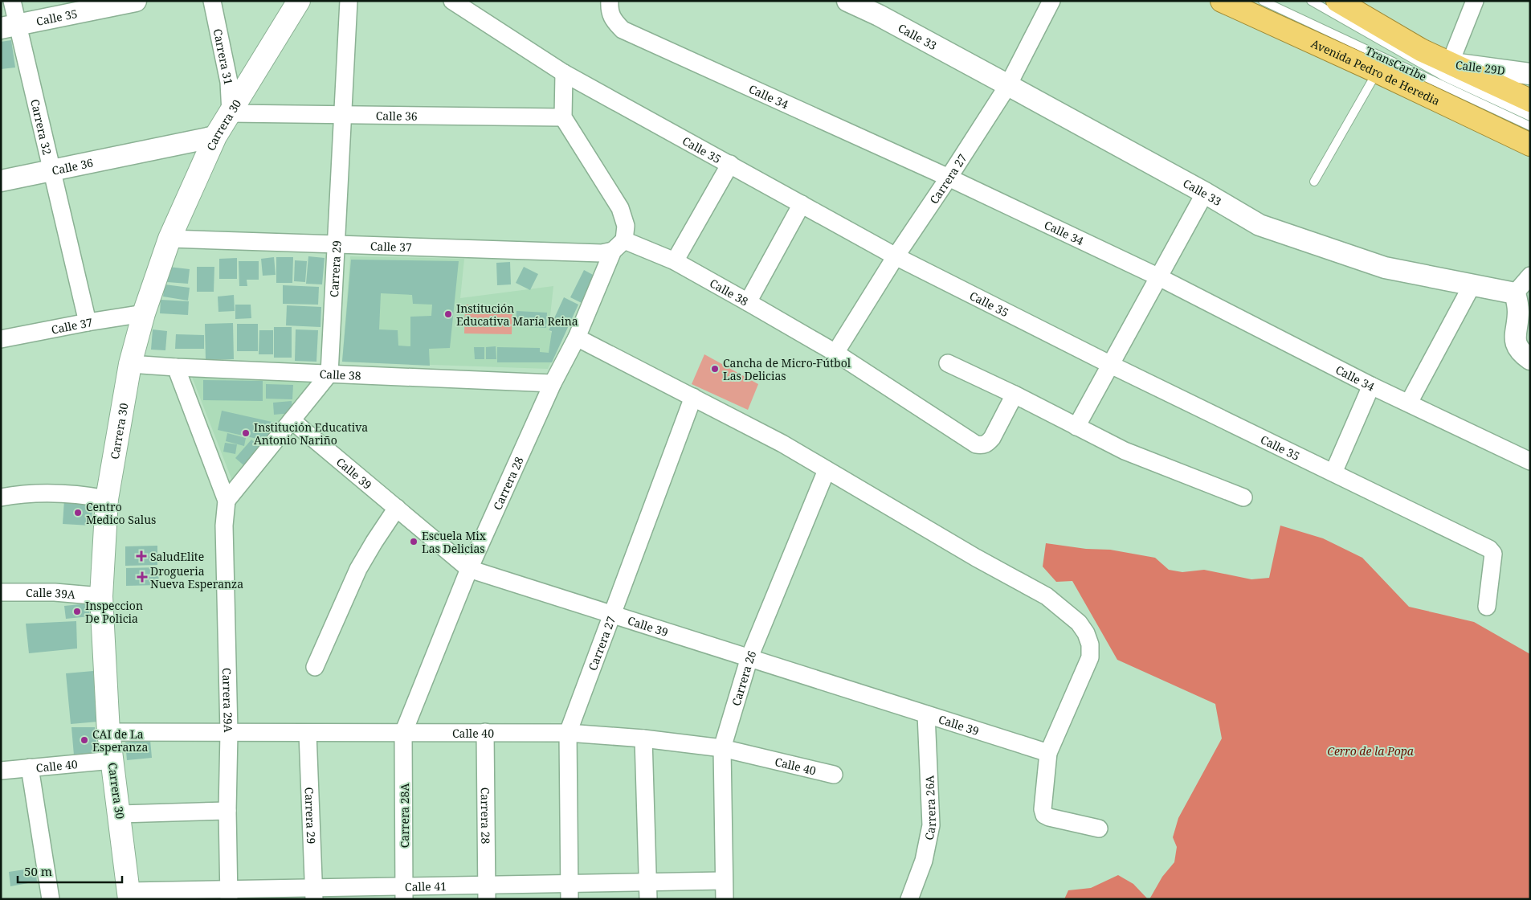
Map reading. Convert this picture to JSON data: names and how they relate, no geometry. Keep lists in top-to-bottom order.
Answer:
{
  "streets": {
    "highway": ["Avenida Pedro de Heredia"],
    "main road": ["Carrera 30"],
    "street": [
      "Calle 35",
      "Calle 33",
      "Carrera 31",
      "Calle 29D",
      "Calle 34",
      "Calle 36",
      "Carrera 32",
      "Carrera 27",
      "Calle 37",
      "Carrera 29",
      "Calle 38",
      "Calle 39",
      "Carrera 28",
      "Calle 39A",
      "Carrera 26",
      "Carrera 29A",
      "Calle 40",
      "Carrera 26A",
      "Carrera 28A",
      "Calle 41"
    ],
    "lane": ["TransCaribe"]
  },
  "crossings": [
    ["Calle 35", "Carrera 32"],
    ["Calle 35", "Carrera 27"],
    ["Calle 33", "Carrera 27"],
    ["Carrera 31", "Calle 36"],
    ["Carrera 31", "Carrera 30"],
    ["Calle 34", "Carrera 27"],
    ["Calle 36", "Carrera 30"],
    ["Calle 36", "Carrera 32"],
    ["Calle 36", "Carrera 29"],
    ["Carrera 30", "Calle 37"],
    ["Carrera 30", "Calle 38"],
    ["Carrera 30", "Calle 39A"],
    ["Carrera 30", "Calle 40"],
    ["Carrera 30", "Calle 41"],
    ["Carrera 32", "Calle 37"],
    ["Carrera 27", "Calle 38"],
    ["Carrera 27", "Calle 39"],
    ["Carrera 27", "Calle 40"],
    ["Carrera 27", "Calle 41"],
    ["Calle 37", "Carrera 29"],
    ["Calle 37", "Calle 38"],
    ["Calle 37", "Carrera 28"],
    ["Carrera 29", "Calle 38"],
    ["Carrera 29", "Calle 40"],
    ["Carrera 29", "Calle 41"],
    ["Calle 38", "Carrera 28"],
    ["Calle 39", "Carrera 28"],
    ["Calle 39", "Carrera 26"],
    ["Calle 39", "Carrera 26A"],
    ["Carrera 28", "Calle 40"],
    ["Carrera 28", "Carrera 28A"],
    ["Carrera 28", "Calle 41"],
    ["Carrera 26", "Calle 40"],
    ["Carrera 26", "Calle 41"],
    ["Carrera 29A", "Calle 40"],
    ["Carrera 29A", "Calle 41"],
    ["Calle 40", "Carrera 28A"],
    ["Carrera 28A", "Calle 41"]
  ],
  "parks": ["Cerro de la Popa"],
  "places": {
    "other": [
      "Institución Educativa María Reina",
      "Cancha de Micro-Fútbol Las Delicias",
      "Institución Educativa Antonio Nariño",
      "Centro Medico Salus",
      "Escuela Mix Las Delicias",
      "Inspeccion De Policia",
      "CAI de La Esperanza"
    ],
    "health": ["SaludElite", "Drogueria Nueva Esperanza"]
  },
  "scale_bar": "50 m"
}
